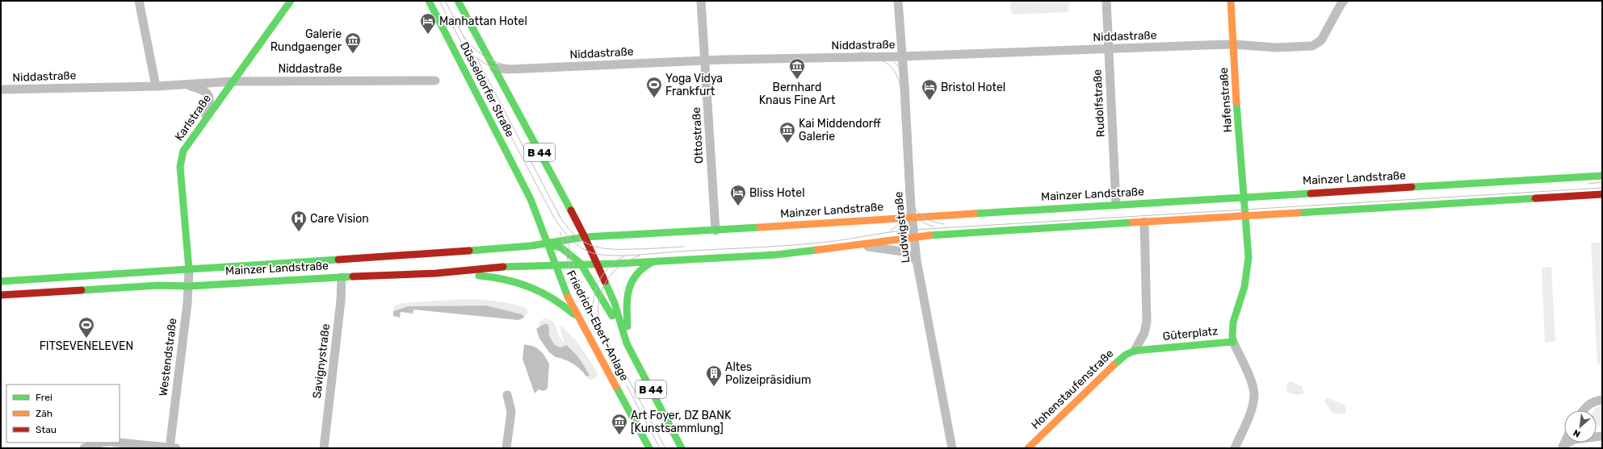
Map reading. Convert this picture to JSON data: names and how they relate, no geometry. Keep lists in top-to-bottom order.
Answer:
{
  "streets": {
    "main road": [
      "Düsseldorfer Straße",
      "Hafenstraße",
      "Karlstraße",
      "B 44",
      "Mainzer Landstraße",
      "Friedrich-Ebert-Anlage",
      "Güterplatz",
      "Hohenstaufenstraße"
    ],
    "street": [
      "Niddastraße",
      "Rudolfstraße",
      "Ottostraße",
      "Ludwigstraße",
      "Westendstraße",
      "Savignystraße"
    ]
  },
  "crossings": [
    ["Niddastraße", "Düsseldorfer Straße"],
    ["Niddastraße", "Hafenstraße"],
    ["Niddastraße", "Rudolfstraße"],
    ["Niddastraße", "Karlstraße"],
    ["Niddastraße", "Ottostraße"],
    ["Niddastraße", "Ludwigstraße"],
    ["Düsseldorfer Straße", "B 44"],
    ["Düsseldorfer Straße", "Mainzer Landstraße"],
    ["Hafenstraße", "Mainzer Landstraße"],
    ["Hafenstraße", "Güterplatz"],
    ["Rudolfstraße", "Mainzer Landstraße"],
    ["Karlstraße", "Mainzer Landstraße"],
    ["Karlstraße", "Westendstraße"],
    ["Ottostraße", "Mainzer Landstraße"],
    ["B 44", "Mainzer Landstraße"],
    ["B 44", "Friedrich-Ebert-Anlage"],
    ["Mainzer Landstraße", "Ludwigstraße"],
    ["Mainzer Landstraße", "Friedrich-Ebert-Anlage"],
    ["Mainzer Landstraße", "Güterplatz"],
    ["Mainzer Landstraße", "Westendstraße"],
    ["Mainzer Landstraße", "Savignystraße"],
    ["Güterplatz", "Hohenstaufenstraße"]
  ],
  "places": {
    "hotel": ["Manhattan Hotel", "Bristol Hotel", "Bliss Hotel"],
    "museum": [
      "Galerie Rundgaenger",
      "Bernhard Knaus Fine Art",
      "Kai Middendorff Galerie",
      "Art Foyer, DZ BANK [Kunstsammlung]"
    ],
    "sports": ["Yoga Vidya Frankfurt", "FITSEVENELEVEN"],
    "hospital": ["Care Vision"],
    "building": ["Altes Polizeipräsidium"]
  },
  "legend": ["Frei", "Zäh", "Stau"],
  "north": "bottom left"
}
